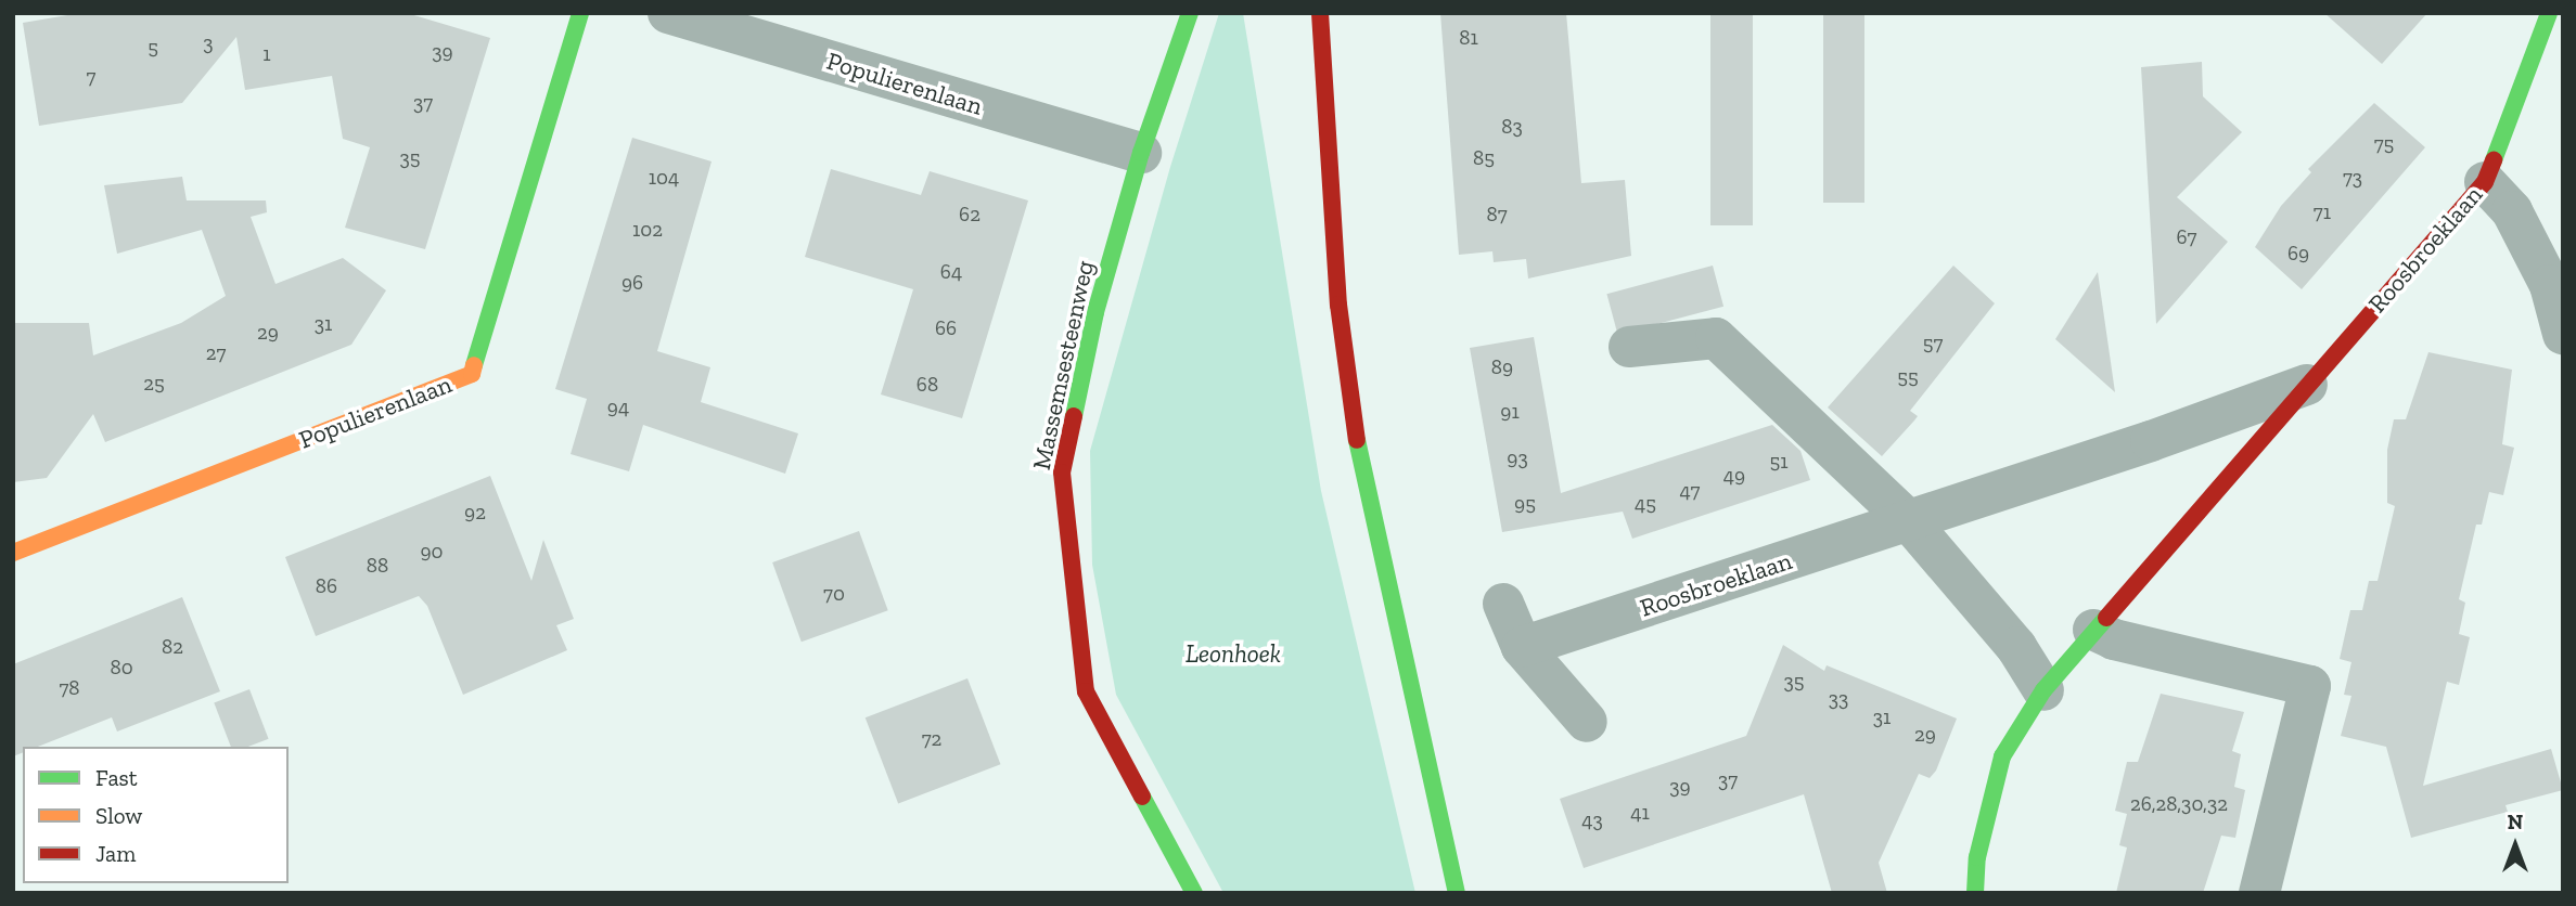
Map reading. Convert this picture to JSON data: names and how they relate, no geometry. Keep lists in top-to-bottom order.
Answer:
{
  "streets": {
    "street": ["Populierenlaan", "Roosbroeklaan", "Massemsesteenweg"]
  },
  "crossings": [
    ["Populierenlaan", "Massemsesteenweg"]
  ],
  "parks": ["Leonhoek"],
  "house_numbers": [
    "81",
    "3",
    "5",
    "39",
    "1",
    "7",
    "37",
    "83",
    "75",
    "35",
    "85",
    "104",
    "73",
    "71",
    "62",
    "87",
    "102",
    "67",
    "69",
    "64",
    "96",
    "31",
    "66",
    "29",
    "57",
    "27",
    "89",
    "55",
    "25",
    "68",
    "94",
    "91",
    "93",
    "51",
    "49",
    "47",
    "95",
    "45",
    "92",
    "90",
    "88",
    "86",
    "70",
    "82",
    "80",
    "35",
    "78",
    "33",
    "31",
    "29",
    "72",
    "37",
    "39",
    "26,28,30,32",
    "41",
    "43"
  ],
  "legend": ["Fast", "Slow", "Jam"],
  "north": "top"
}
